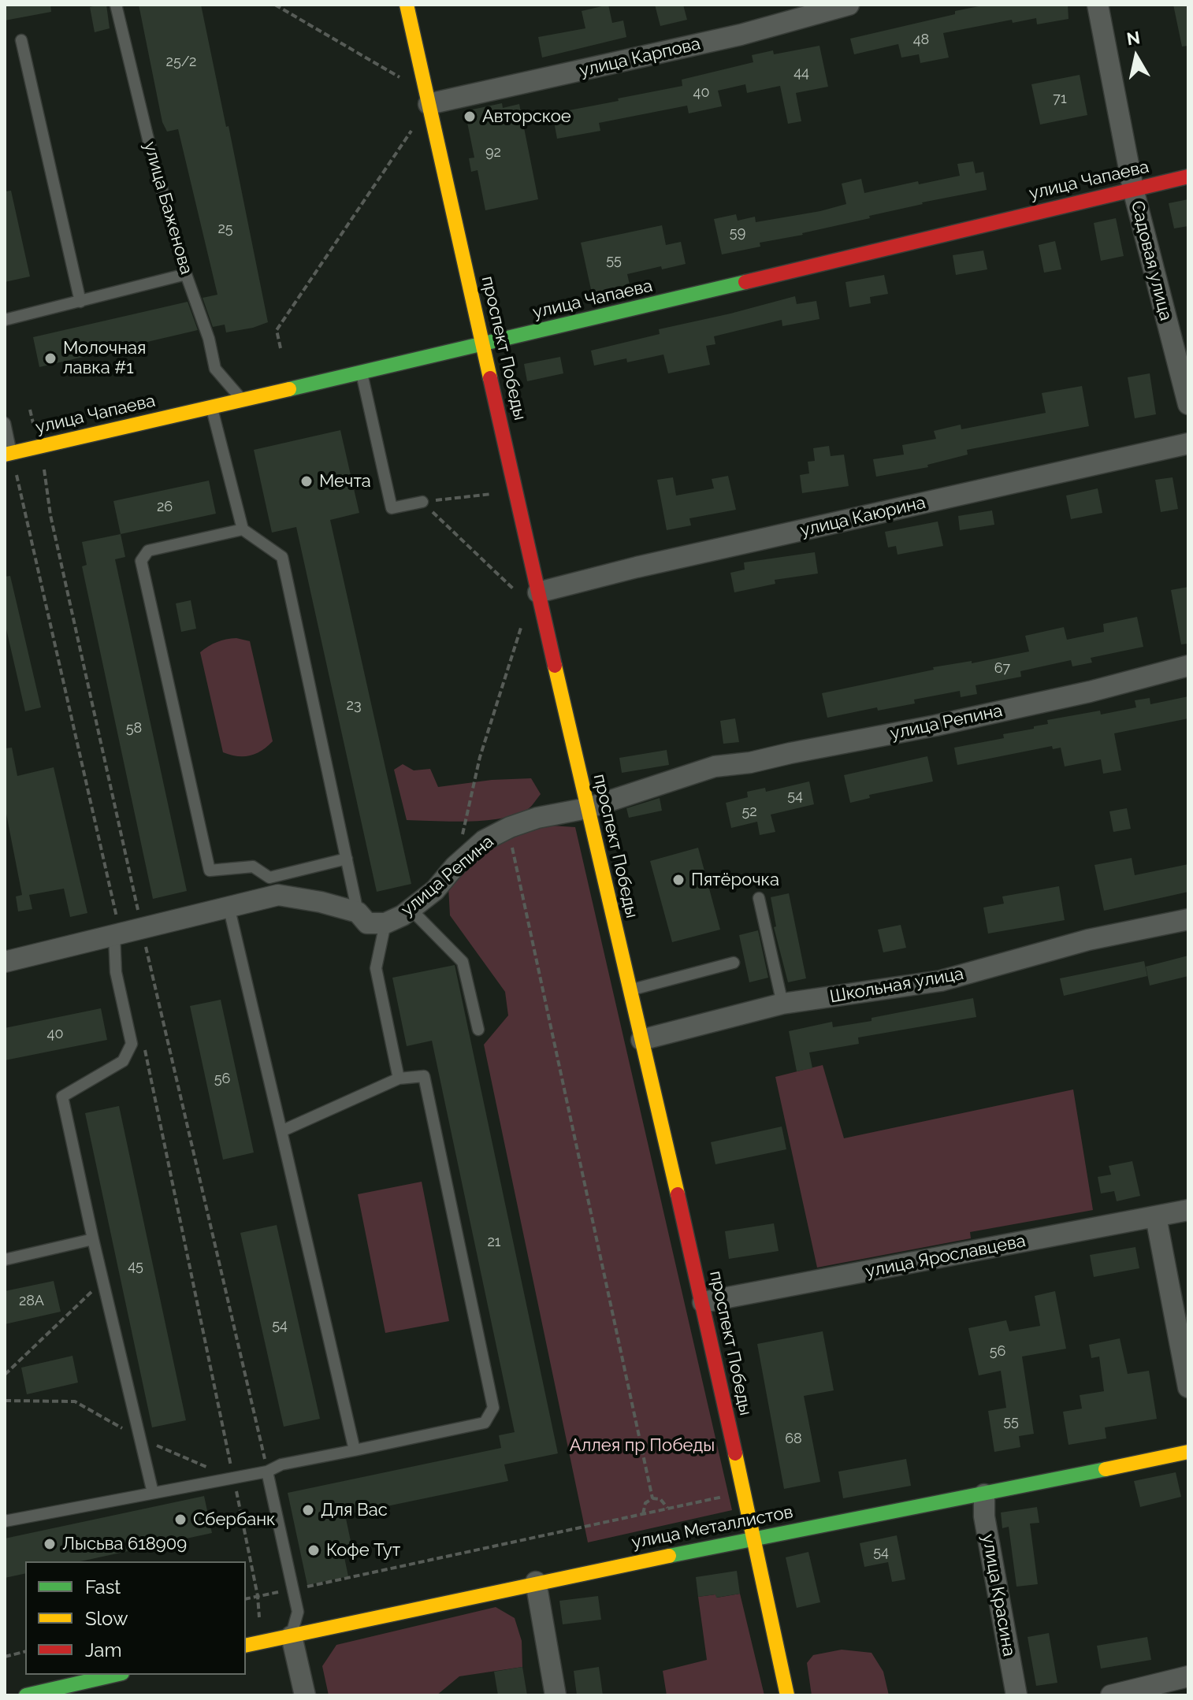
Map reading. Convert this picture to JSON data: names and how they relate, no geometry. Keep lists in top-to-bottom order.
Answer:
{
  "streets": {
    "street": [
      "улица Карпова",
      "улица Чапаева",
      "Садовая улица",
      "проспект Победы",
      "улица Каюрина",
      "улица Репина",
      "Школьная улица",
      "улица Ярославцева",
      "улица Металлистов",
      "улица Красина"
    ],
    "lane": ["улица Баженова"]
  },
  "crossings": [
    ["улица Карпова", "проспект Победы"],
    ["улица Чапаева", "улица Баженова"],
    ["улица Чапаева", "Садовая улица"],
    ["улица Чапаева", "проспект Победы"],
    ["проспект Победы", "улица Каюрина"],
    ["проспект Победы", "улица Репина"],
    ["проспект Победы", "Школьная улица"],
    ["проспект Победы", "улица Ярославцева"],
    ["проспект Победы", "улица Металлистов"],
    ["улица Металлистов", "улица Красина"]
  ],
  "parks": ["Аллея пр Победы"],
  "places": [
    "Авторское",
    "Молочная лавка #1",
    "Мечта",
    "Пятёрочка",
    "Для Вас",
    "Сбербанк",
    "Лысьва 618909",
    "Кофе Тут"
  ],
  "house_numbers": [
    "48",
    "25/2",
    "44",
    "40",
    "71",
    "92",
    "25",
    "59",
    "55",
    "26",
    "67",
    "23",
    "58",
    "54",
    "52",
    "40",
    "56",
    "21",
    "45",
    "28А",
    "54",
    "56",
    "55",
    "68",
    "54"
  ],
  "legend": ["Fast", "Slow", "Jam"],
  "north": "top"
}
